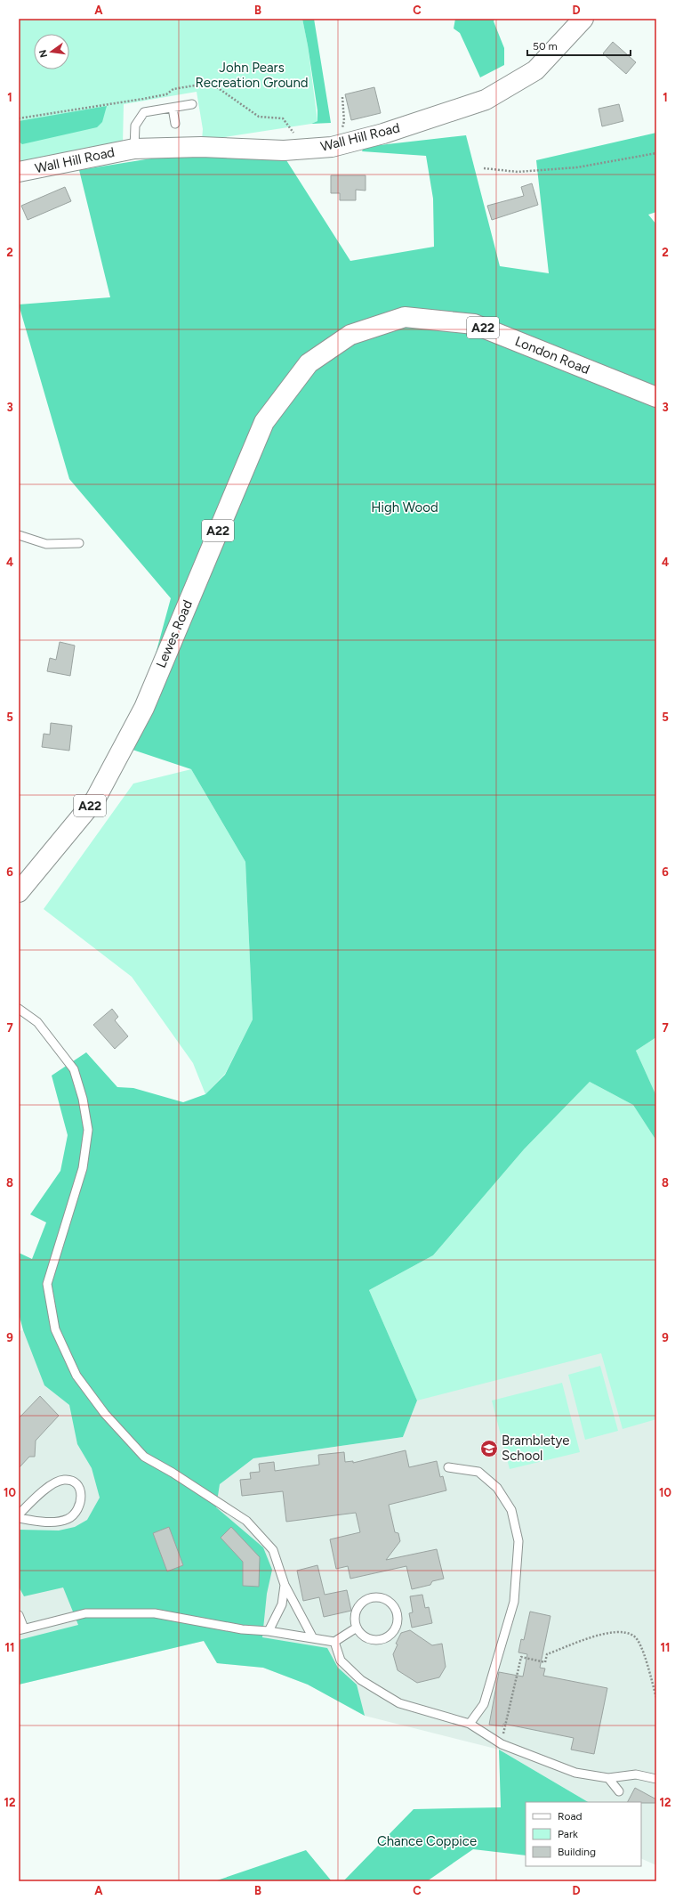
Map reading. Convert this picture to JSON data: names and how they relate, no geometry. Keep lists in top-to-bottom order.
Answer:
{
  "streets": {
    "main road": [
      "Wall Hill Road",
      "A22",
      "London Road",
      "Lewes Road"
    ]
  },
  "crossings": [
    ["London Road", "Lewes Road"]
  ],
  "parks": ["John Pears Recreation Ground", "High Wood", "Chance Coppice"],
  "places": {
    "school or university": ["Brambletye School"]
  },
  "legend": ["Road", "Park", "Building"],
  "scale_bar": "50 m",
  "north": "left",
  "grid": {
    "columns": [
      "A",
      "B",
      "C",
      "D"
    ],
    "rows": [
      "1",
      "2",
      "3",
      "4",
      "5",
      "6",
      "7",
      "8",
      "9",
      "10",
      "11",
      "12"
    ]
  }
}
